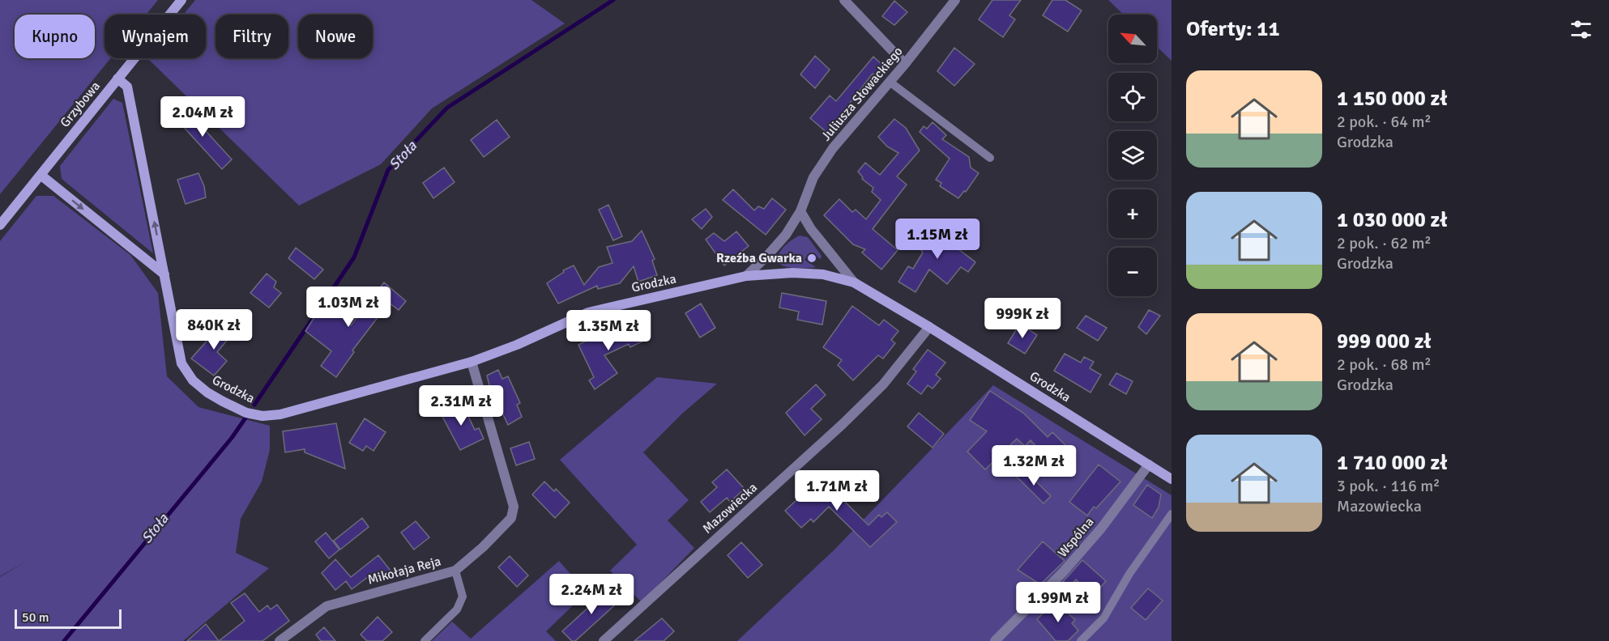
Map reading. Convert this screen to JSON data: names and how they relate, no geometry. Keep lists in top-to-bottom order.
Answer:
{
  "streets": {
    "street": [
      "Juliusza Słowackiego",
      "Grzybowa",
      "Grodzka",
      "Mazowiecka",
      "Wspólna",
      "Mikołaja Reja"
    ]
  },
  "crossings": [
    ["Juliusza Słowackiego", "Grodzka"],
    ["Grzybowa", "Grodzka"],
    ["Grodzka", "Mazowiecka"],
    ["Grodzka", "Wspólna"],
    ["Grodzka", "Mikołaja Reja"]
  ],
  "water": ["Stoła"],
  "places": ["Rzeźba Gwarka"],
  "scale_bar": "50 m",
  "north": "top left",
  "page": {
    "heading": "Oferty: 11",
    "map_buttons": ["+", "−"],
    "chip": [
      "Kupno",
      "Wynajem",
      "Filtry",
      "Nowe"
    ],
    "list": [
      {
        "name": "1 150 000 zł",
        "note": "2 pok. · 64 m² · Grodzka"
      },
      {
        "name": "1 030 000 zł",
        "note": "2 pok. · 62 m² · Grodzka"
      },
      {
        "name": "999 000 zł",
        "note": "2 pok. · 68 m² · Grodzka"
      },
      {
        "name": "1 710 000 zł",
        "note": "3 pok. · 116 m² · Mazowiecka"
      }
    ],
    "price": [
      "2.04M zł",
      "1.15M zł",
      "1.03M zł",
      "999K zł",
      "840K zł",
      "1.35M zł",
      "2.31M zł",
      "1.32M zł",
      "1.71M zł",
      "2.24M zł",
      "1.99M zł"
    ],
    "scale": "50 m"
  }
}
